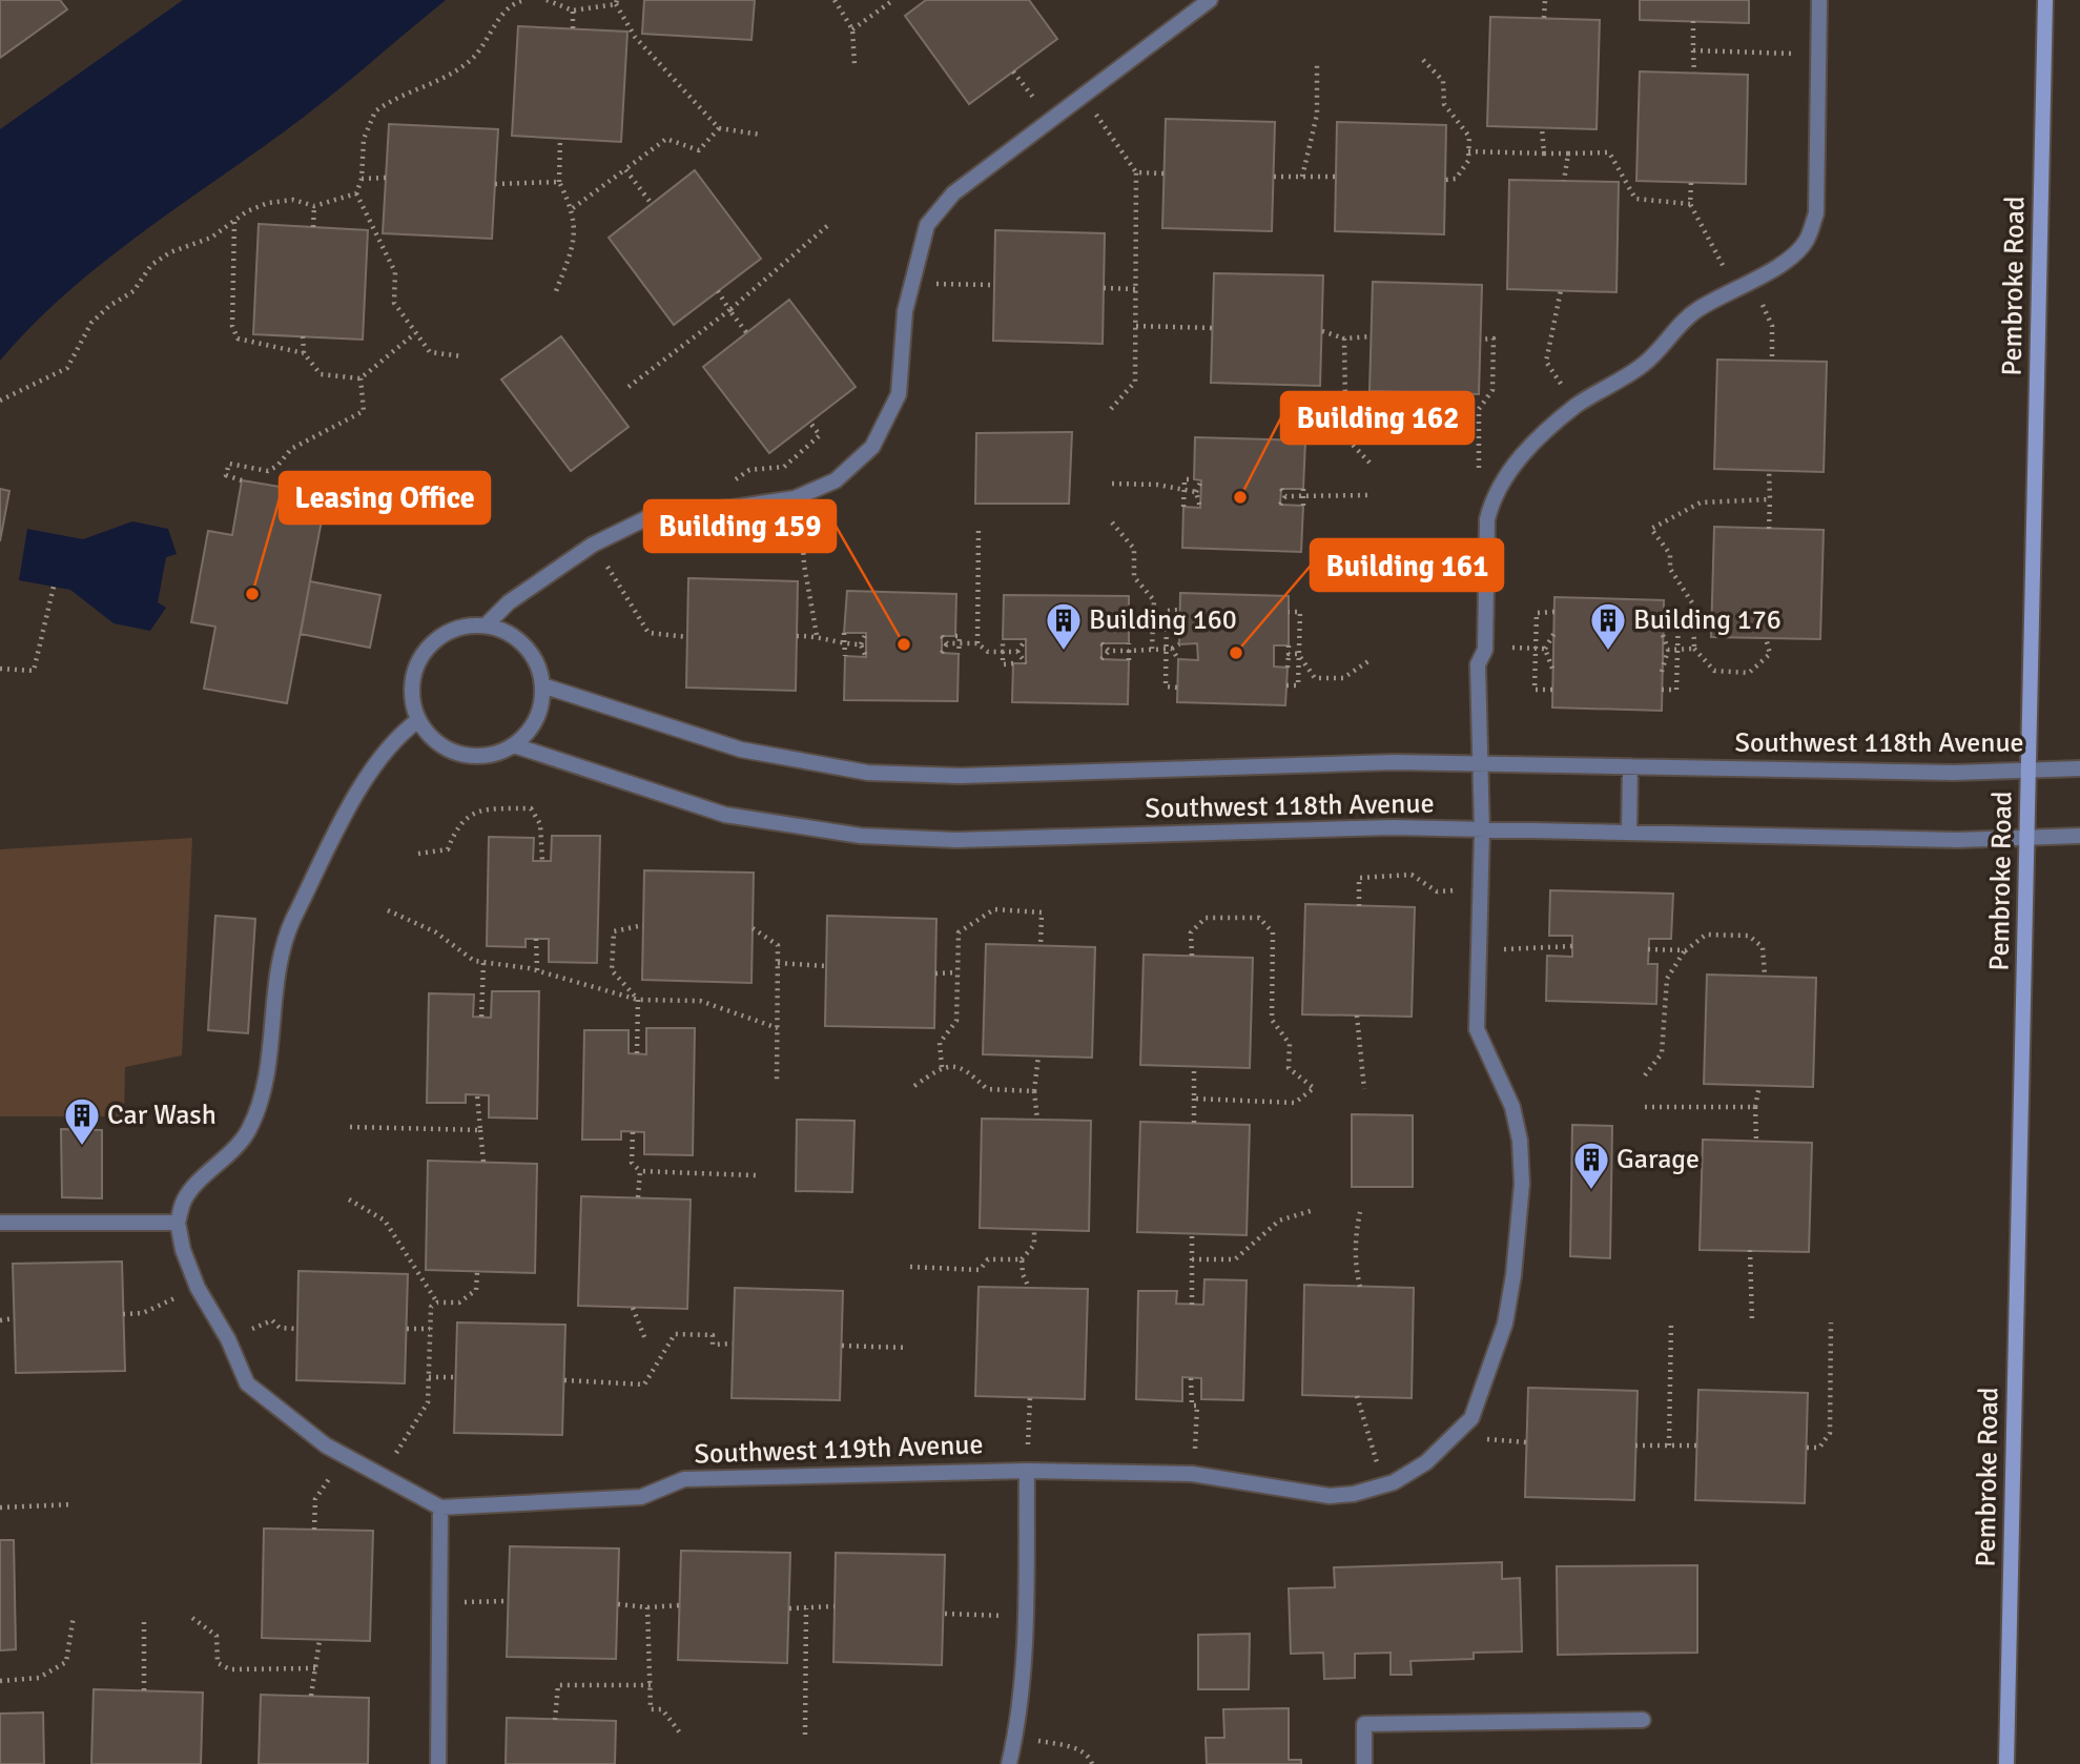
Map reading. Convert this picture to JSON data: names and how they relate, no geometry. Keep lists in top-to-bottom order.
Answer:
{
  "streets": {
    "main road": ["Pembroke Road"],
    "street": ["Southwest 118th Avenue", "Southwest 119th Avenue"]
  },
  "crossings": [
    ["Pembroke Road", "Southwest 118th Avenue"]
  ],
  "places": {
    "other": [
      "Building 162",
      "Leasing Office",
      "Building 159",
      "Building 161"
    ],
    "building": [
      "Building 160",
      "Building 176",
      "Car Wash",
      "Garage"
    ]
  }
}
